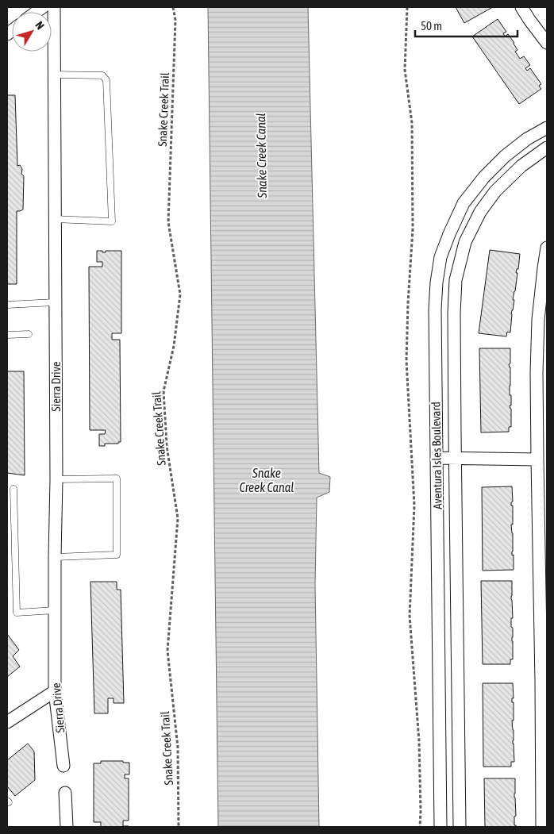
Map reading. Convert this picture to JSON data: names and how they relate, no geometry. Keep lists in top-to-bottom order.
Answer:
{
  "streets": {
    "street": ["Sierra Drive", "Aventura Isles Boulevard"],
    "path": ["Snake Creek Trail"]
  },
  "water": ["Snake Creek Canal"],
  "scale_bar": "50 m",
  "north": "top right"
}
